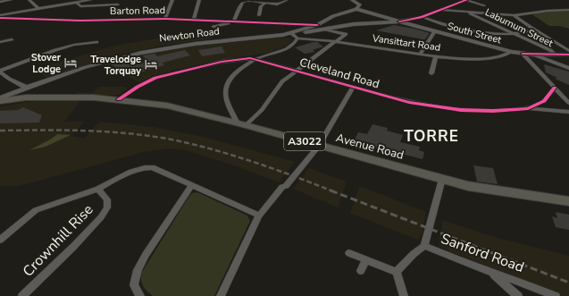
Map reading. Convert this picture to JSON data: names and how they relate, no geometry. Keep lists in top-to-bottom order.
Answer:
{
  "streets": {
    "main road": ["A3022", "Avenue Road"],
    "street": [
      "Barton Road",
      "Laburnum Street",
      "South Street",
      "Newton Road",
      "Vansittart Road",
      "Cleveland Road",
      "Crownhill Rise",
      "Sanford Road"
    ]
  },
  "crossings": [
    ["Laburnum Street", "South Street"],
    ["South Street", "Newton Road"],
    ["South Street", "Vansittart Road"],
    ["Newton Road", "Avenue Road"],
    ["Cleveland Road", "Avenue Road"],
    ["Avenue Road", "Sanford Road"]
  ],
  "districts": ["TORRE"],
  "places": {
    "hotel": ["Stover Lodge", "Travelodge Torquay"]
  }
}
